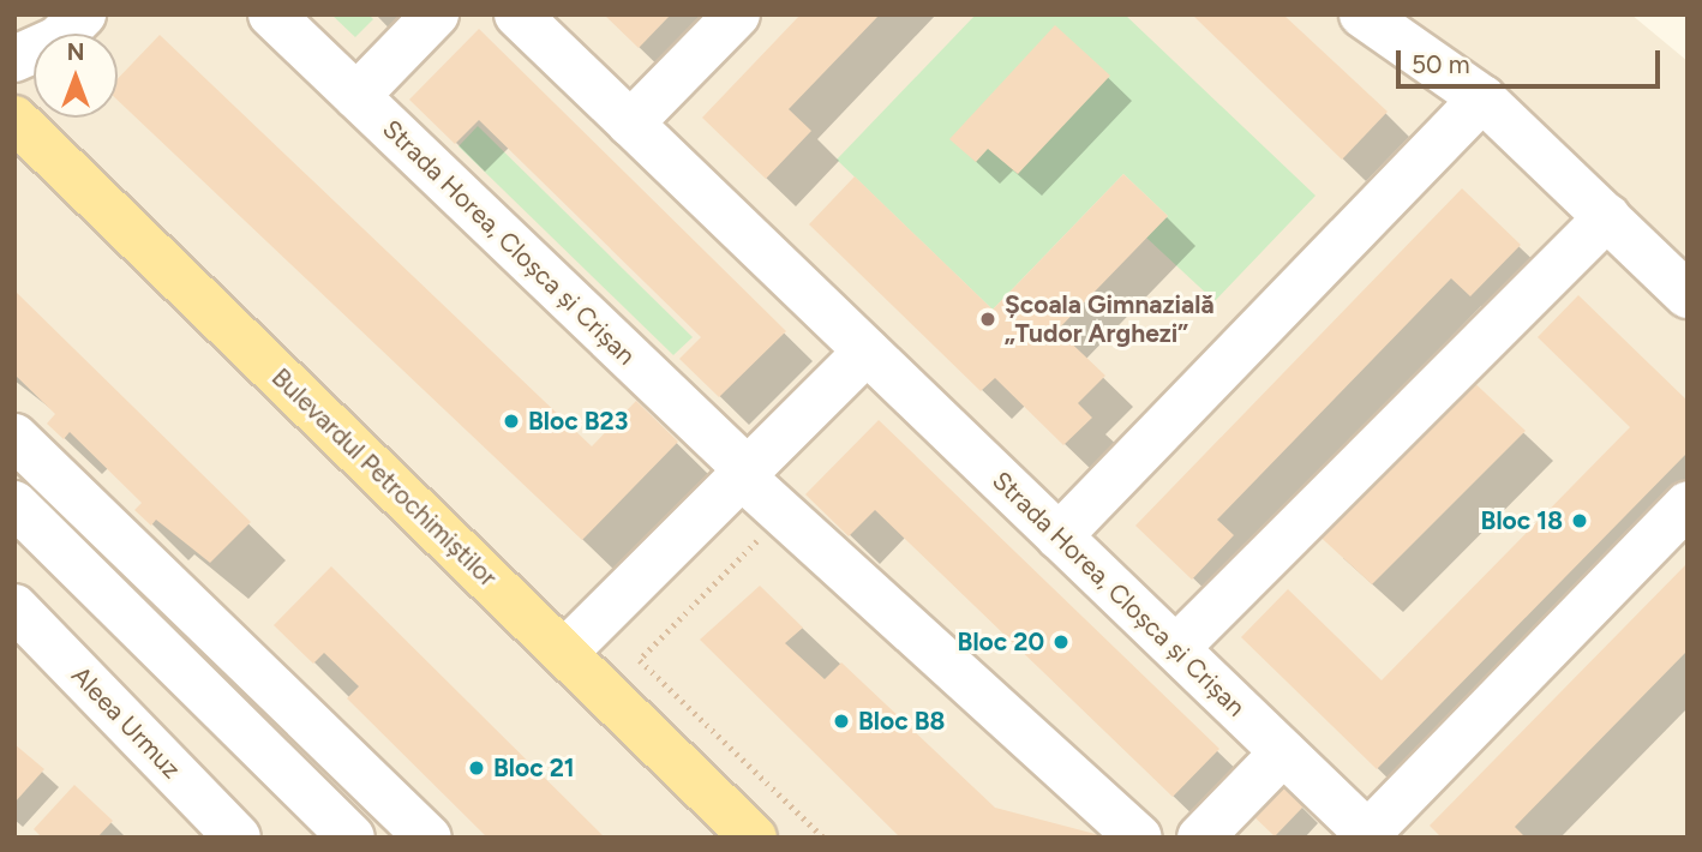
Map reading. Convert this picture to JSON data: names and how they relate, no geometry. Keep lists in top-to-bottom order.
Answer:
{
  "streets": {
    "main road": ["Bulevardul Petrochimiștilor"],
    "street": ["Strada Horea, Cloșca și Crișan", "Aleea Urmuz"]
  },
  "places": [
    "Școala Gimnazială „Tudor Arghezi”",
    "Bloc B23",
    "Bloc 18",
    "Bloc 20",
    "Bloc B8",
    "Bloc 21"
  ],
  "scale_bar": "50 m",
  "north": "top"
}
